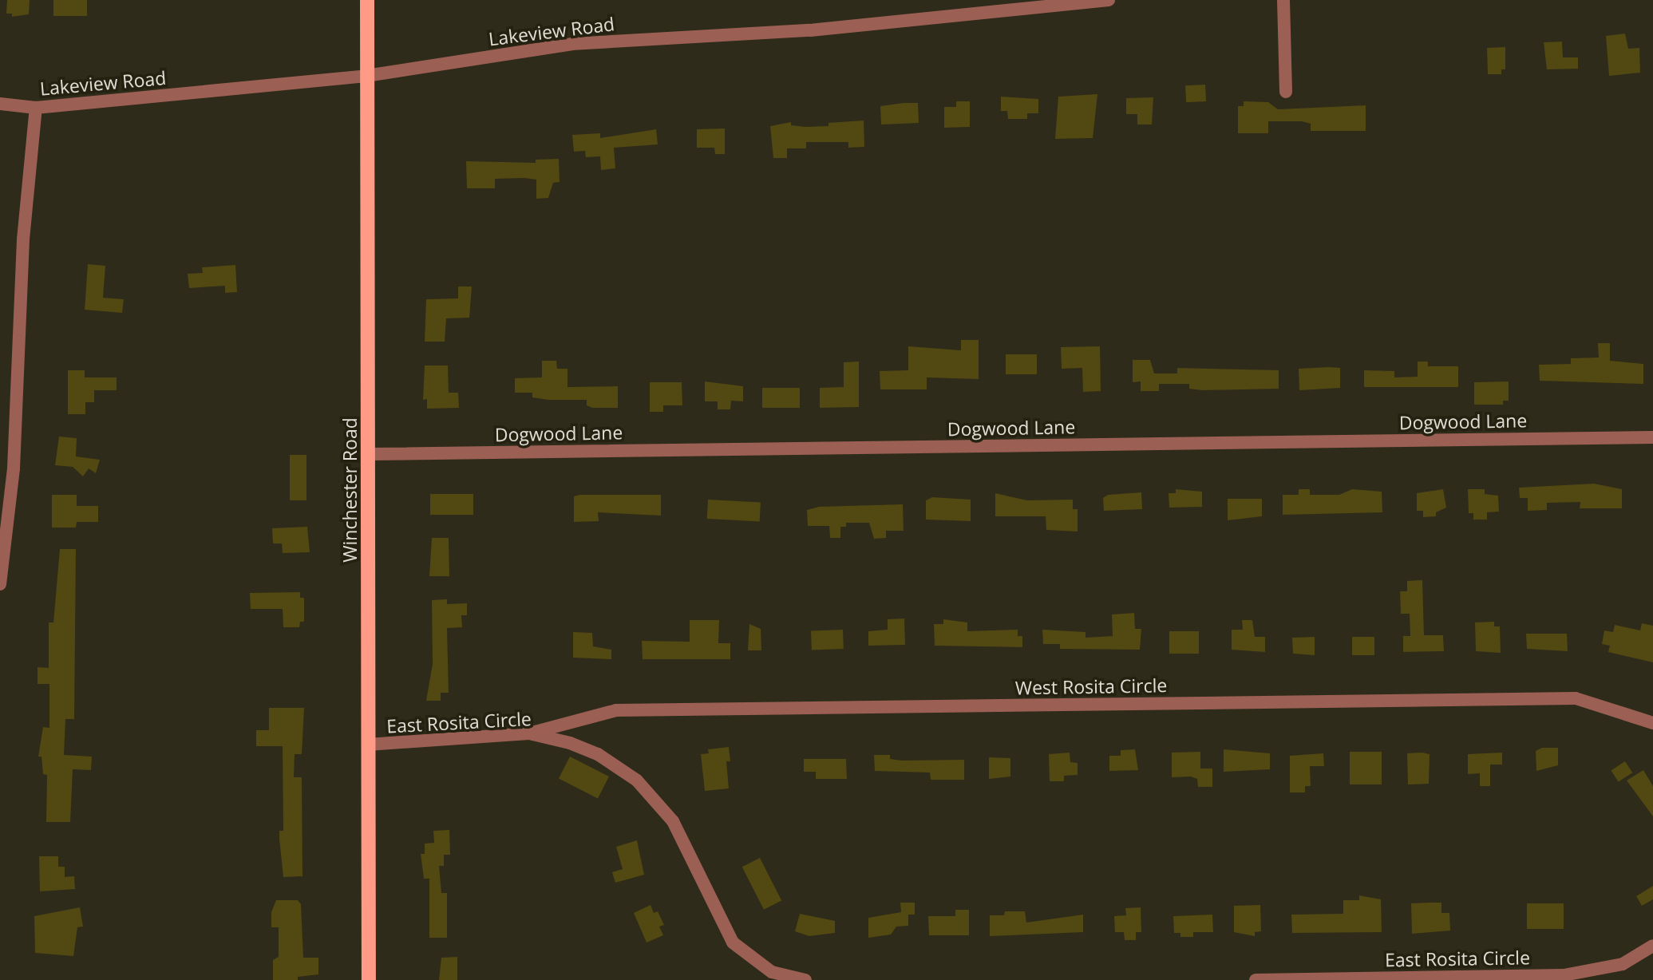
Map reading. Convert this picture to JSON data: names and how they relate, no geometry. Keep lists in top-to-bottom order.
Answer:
{
  "streets": {
    "main road": ["Winchester Road"],
    "street": [
      "Lakeview Road",
      "Dogwood Lane",
      "West Rosita Circle",
      "East Rosita Circle"
    ]
  },
  "crossings": [
    ["Lakeview Road", "Winchester Road"],
    ["Dogwood Lane", "Winchester Road"],
    ["Winchester Road", "East Rosita Circle"],
    ["West Rosita Circle", "East Rosita Circle"]
  ]
}
